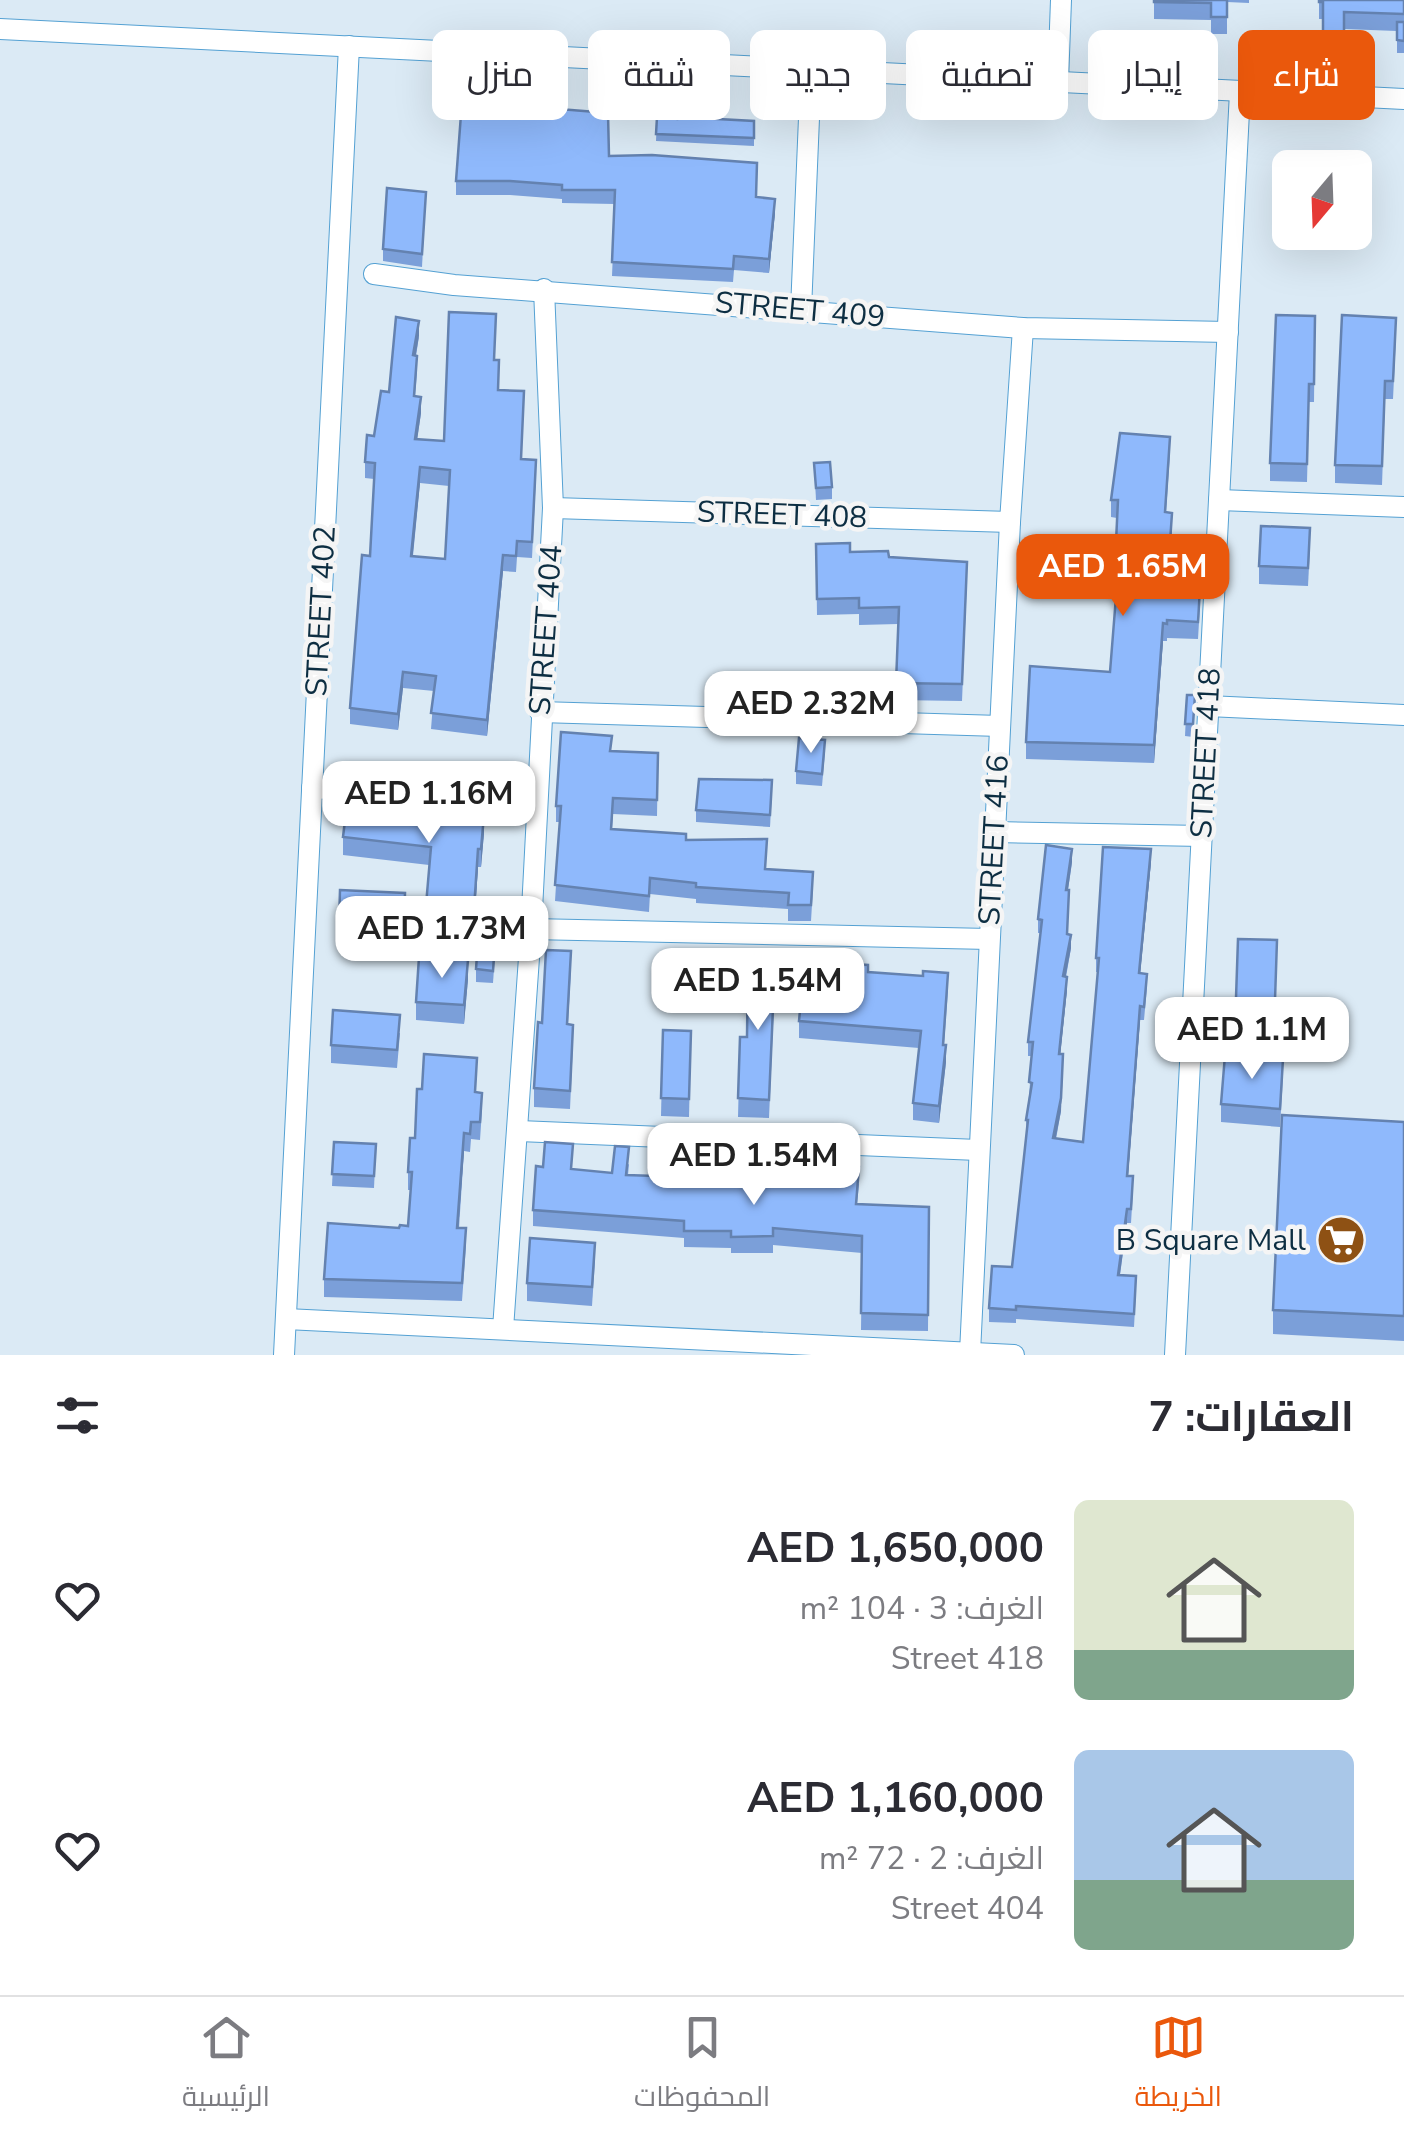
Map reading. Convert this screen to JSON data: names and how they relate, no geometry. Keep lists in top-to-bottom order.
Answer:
{
  "streets": {
    "street": [
      "STREET 409",
      "STREET 408",
      "STREET 402",
      "STREET 404",
      "STREET 418",
      "STREET 416"
    ]
  },
  "crossings": [
    ["STREET 409", "STREET 404"],
    ["STREET 409", "STREET 418"],
    ["STREET 409", "STREET 416"],
    ["STREET 408", "STREET 404"],
    ["STREET 408", "STREET 416"]
  ],
  "places": {
    "supermarket": ["B Square Mall"]
  },
  "north": "bottom",
  "page": {
    "chip": [
      "شراء",
      "إيجار",
      "تصفية",
      "جديد",
      "شقة",
      "منزل"
    ],
    "price": [
      "AED 1.65M",
      "AED 2.32M",
      "AED 1.16M",
      "AED 1.73M",
      "AED 1.54M",
      "AED 1.1M",
      "AED 1.54M"
    ],
    "heading": "العقارات: 7",
    "list": [
      {
        "name": "AED 1,650,000",
        "note": "الغرف: 3 · 104 m² · Street 418"
      },
      {
        "name": "AED 1,160,000",
        "note": "الغرف: 2 · 72 m² · Street 404"
      }
    ],
    "tabs": ["الخريطة", "المحفوظات", "الرئيسية"]
  }
}
